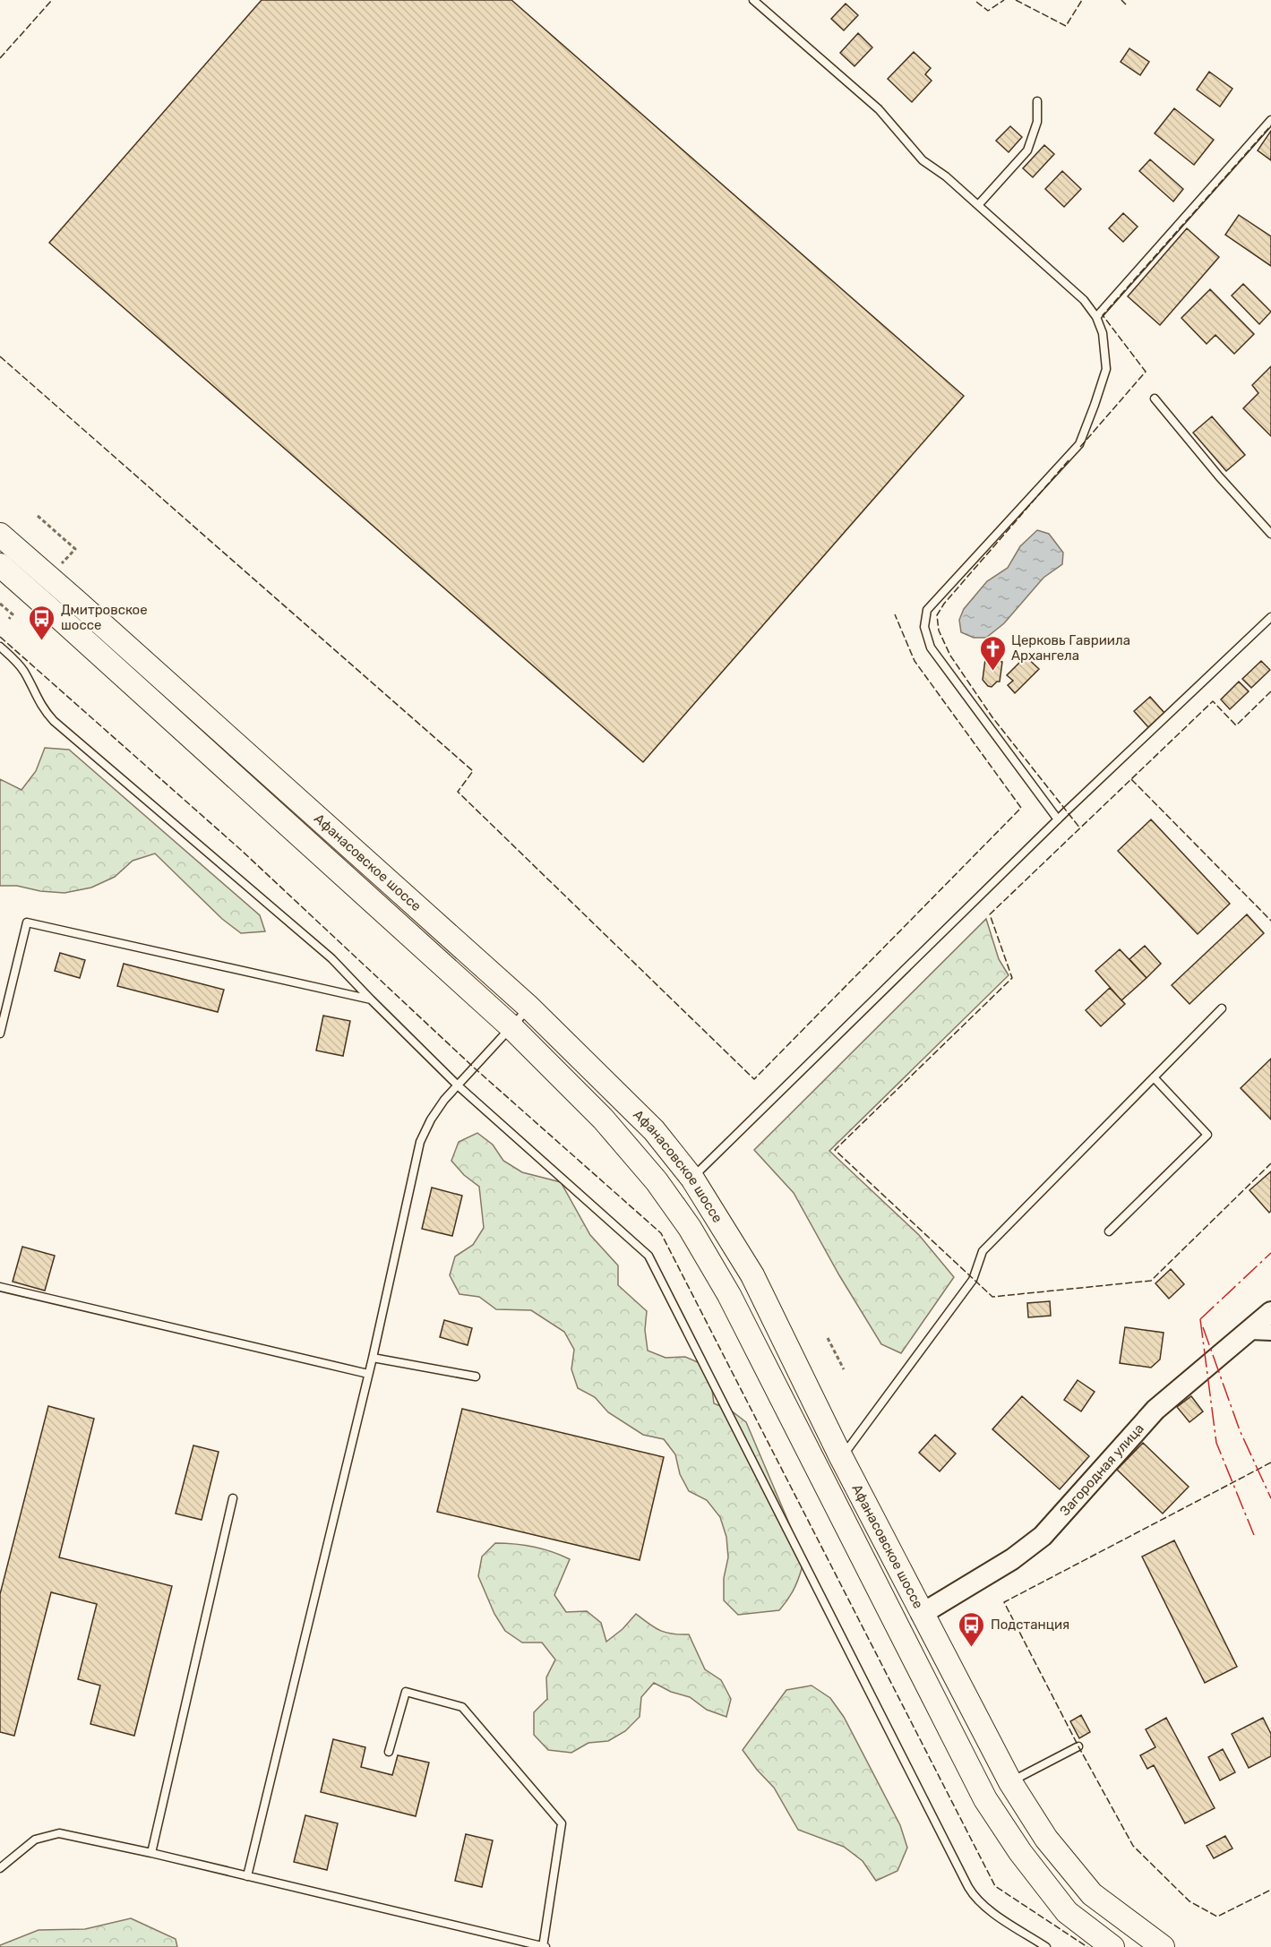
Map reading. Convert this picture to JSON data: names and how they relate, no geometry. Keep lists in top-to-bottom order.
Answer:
{
  "streets": {
    "main road": ["Афанасовское шоссе"],
    "street": ["Загородная улица"]
  },
  "crossings": [
    ["Афанасовское шоссе", "Загородная улица"]
  ],
  "places": {
    "bus stop": ["Дмитровское шоссе", "Подстанция"],
    "church": ["Церковь Гавриила Архангела"]
  }
}
